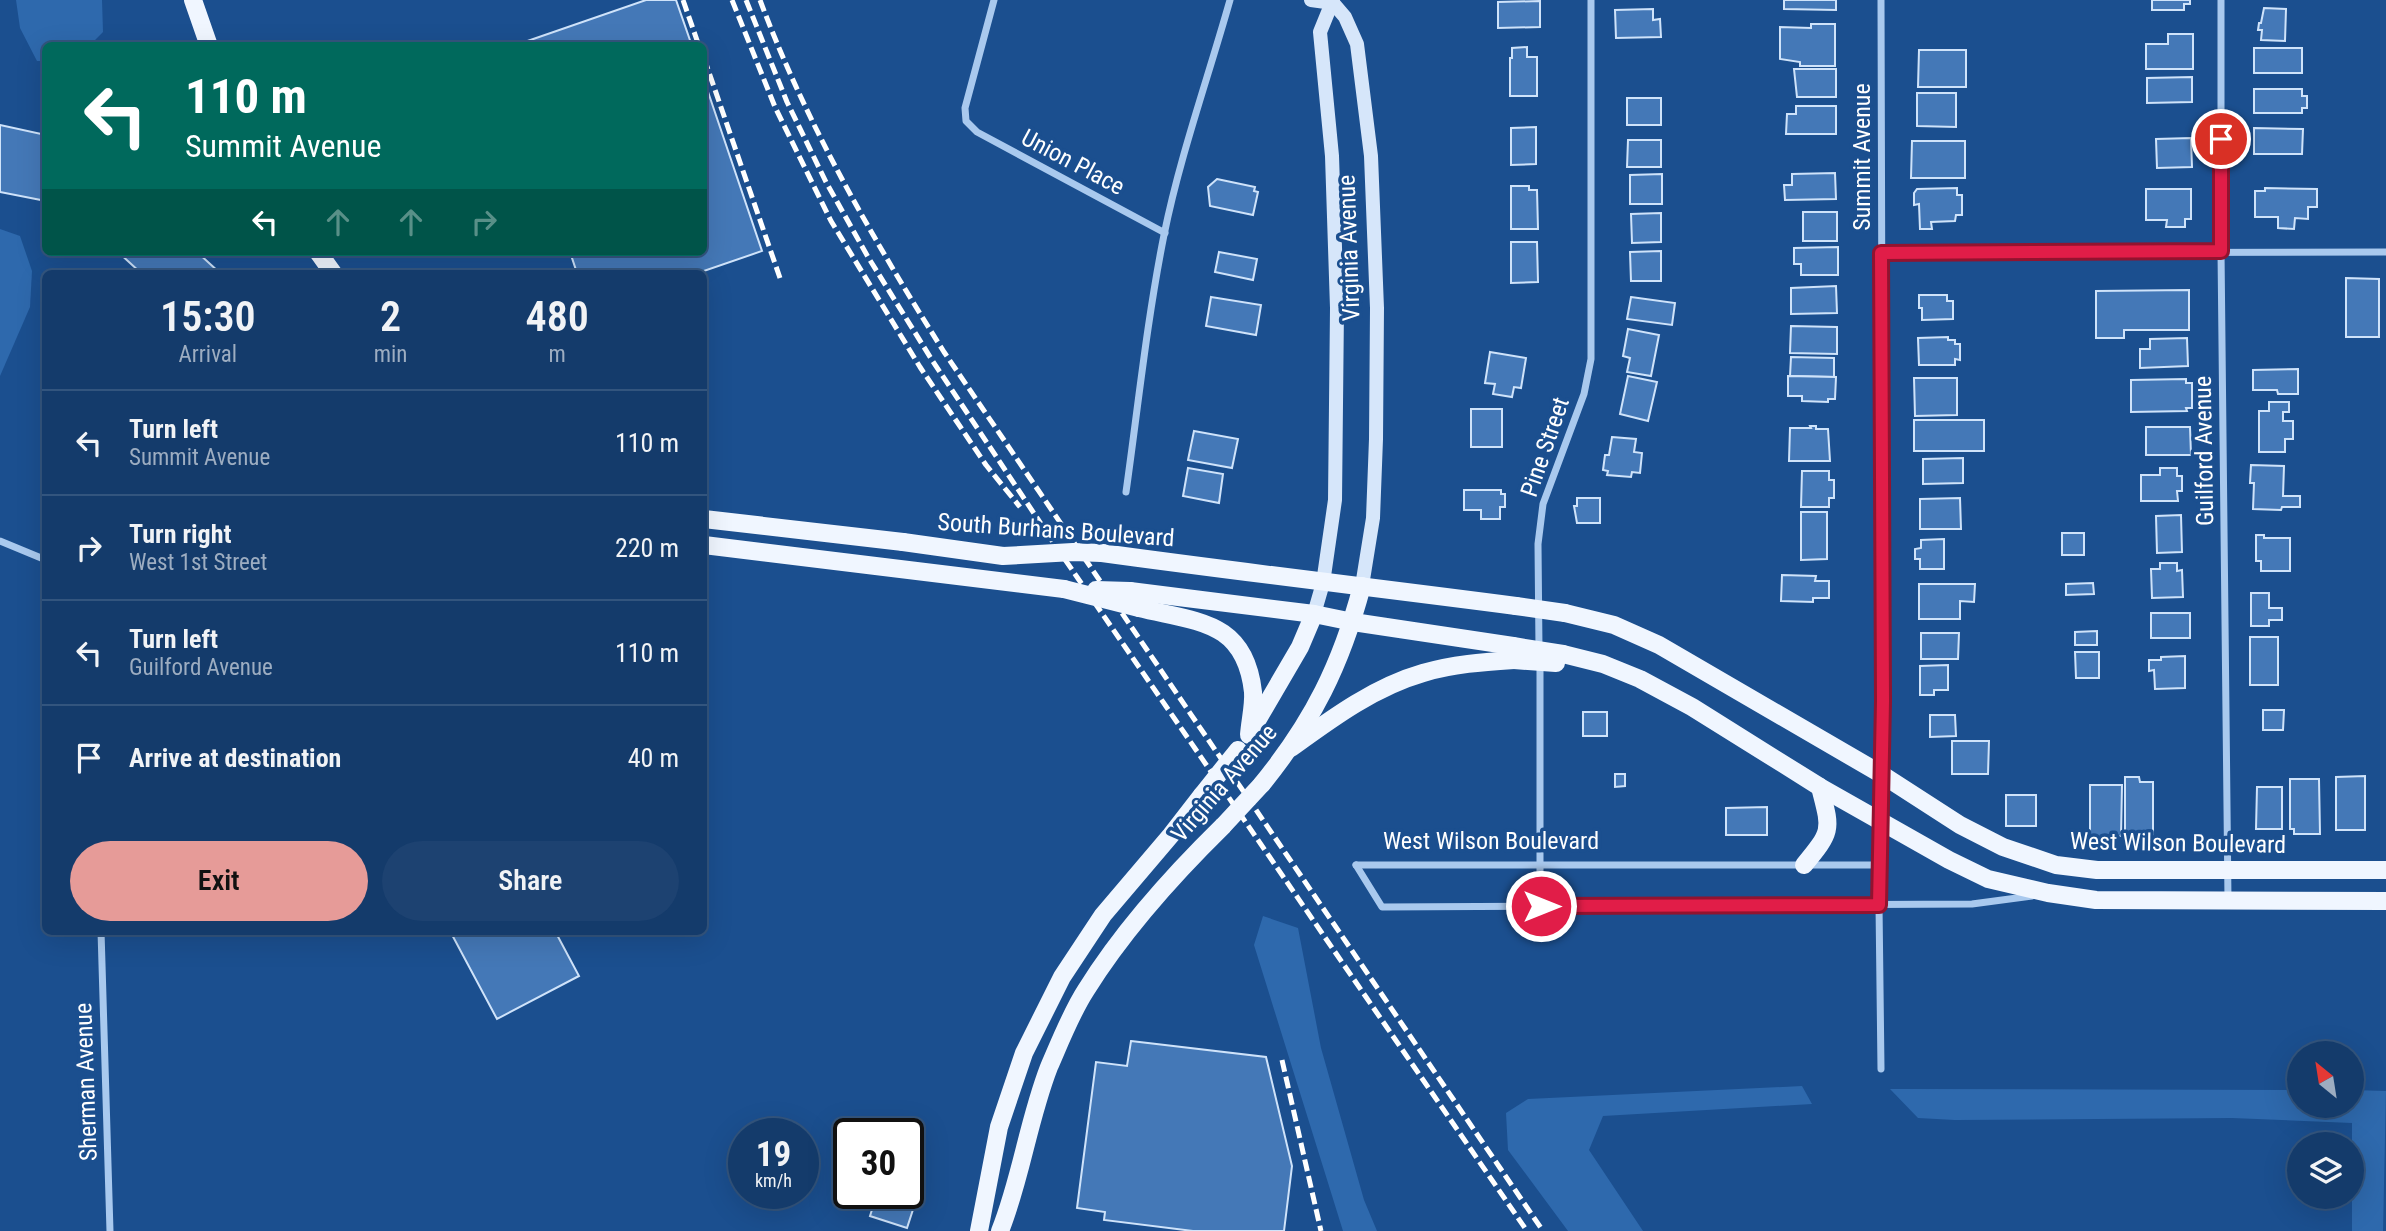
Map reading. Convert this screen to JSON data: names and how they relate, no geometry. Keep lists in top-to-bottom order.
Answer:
{
  "streets": {
    "main road": ["Virginia Avenue", "South Burhans Boulevard", "West Wilson Boulevard"],
    "street": [
      "Summit Avenue",
      "Union Place",
      "Pine Street",
      "Guilford Avenue",
      "Sherman Avenue"
    ]
  },
  "crossings": [
    ["Summit Avenue", "West Wilson Boulevard"],
    ["Virginia Avenue", "South Burhans Boulevard"],
    ["Virginia Avenue", "West Wilson Boulevard"],
    ["Pine Street", "West Wilson Boulevard"],
    ["Guilford Avenue", "West Wilson Boulevard"],
    ["South Burhans Boulevard", "West Wilson Boulevard"]
  ],
  "north": "top left",
  "page": {
    "turn": ["110 m", "Summit Avenue"],
    "eta": [
      "15:30",
      "Arrival",
      "2",
      "min",
      "480",
      "m"
    ],
    "list": [
      {
        "name": "Turn left",
        "note": "Summit Avenue",
        "value": "110 m"
      },
      {
        "name": "Turn right",
        "note": "West 1st Street",
        "value": "220 m"
      },
      {
        "name": "Turn left",
        "note": "Guilford Avenue",
        "value": "110 m"
      },
      {
        "name": "Arrive at destination",
        "value": "40 m"
      }
    ],
    "buttons": ["Exit", "Share"],
    "speed": "19 km/h",
    "limit": "30"
  }
}
